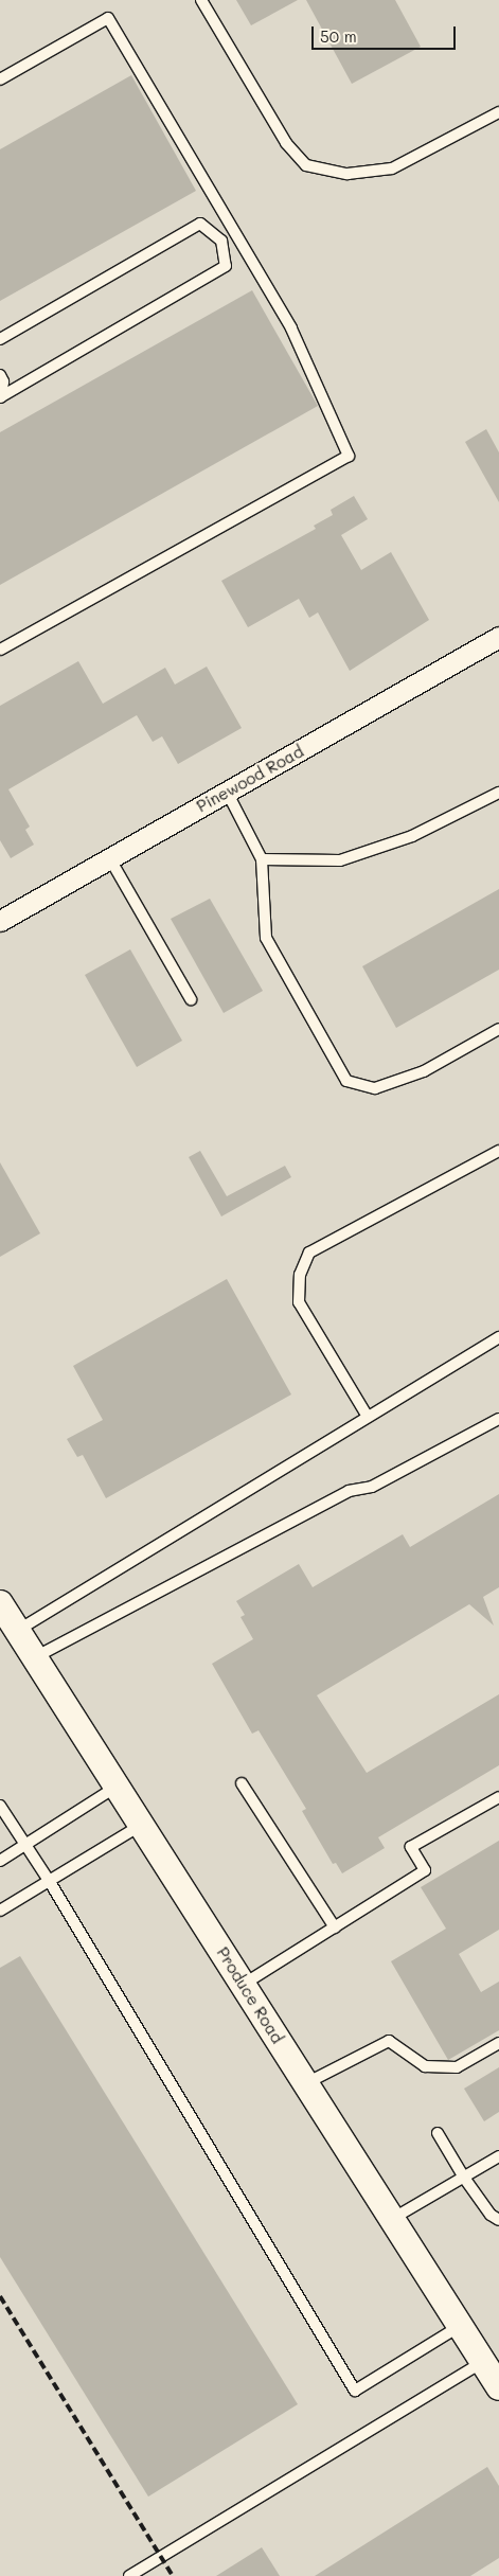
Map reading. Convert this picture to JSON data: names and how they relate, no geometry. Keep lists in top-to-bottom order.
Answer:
{
  "streets": {
    "street": ["Pinewood Road", "Produce Road"]
  },
  "scale_bar": "50 m"
}
